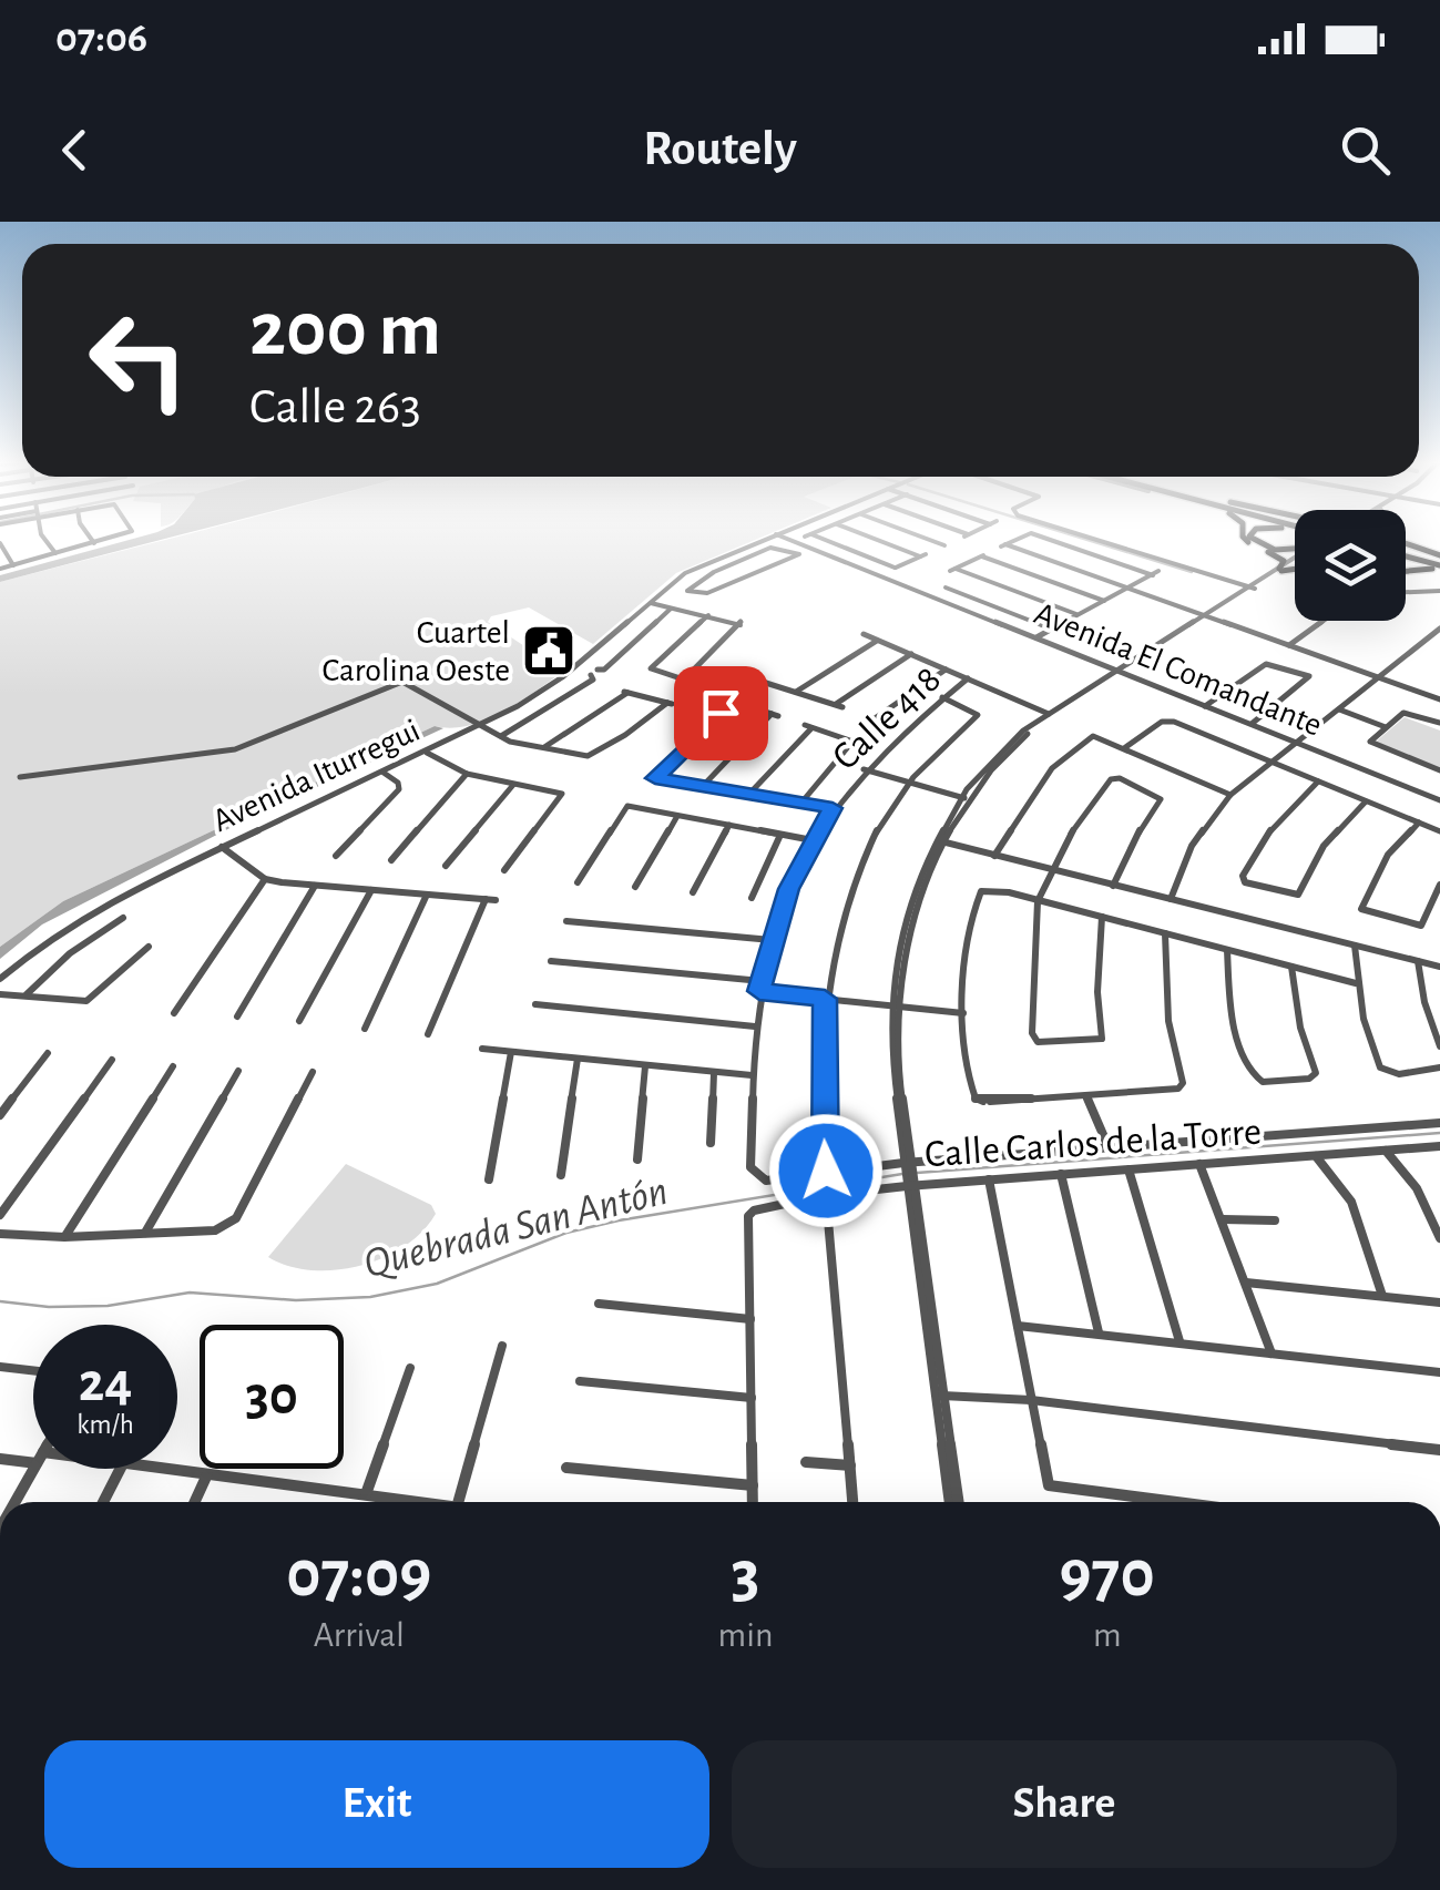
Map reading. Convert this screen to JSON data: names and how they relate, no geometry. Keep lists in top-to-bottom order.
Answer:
{
  "streets": {
    "street": [
      "Avenida El Comandante",
      "Calle 418",
      "Avenida Iturregui",
      "Calle Carlos de la Torre"
    ]
  },
  "water": ["Quebrada San Antón"],
  "places": {
    "public building": ["Cuartel Carolina Oeste"]
  },
  "page": {
    "status": "07:06",
    "header": "Routely",
    "turn": ["200 m", "Calle 263"],
    "speed": "24 km/h",
    "limit": "30",
    "eta": [
      "07:09",
      "Arrival",
      "3",
      "min",
      "970",
      "m"
    ],
    "buttons": ["Exit", "Share"]
  }
}
